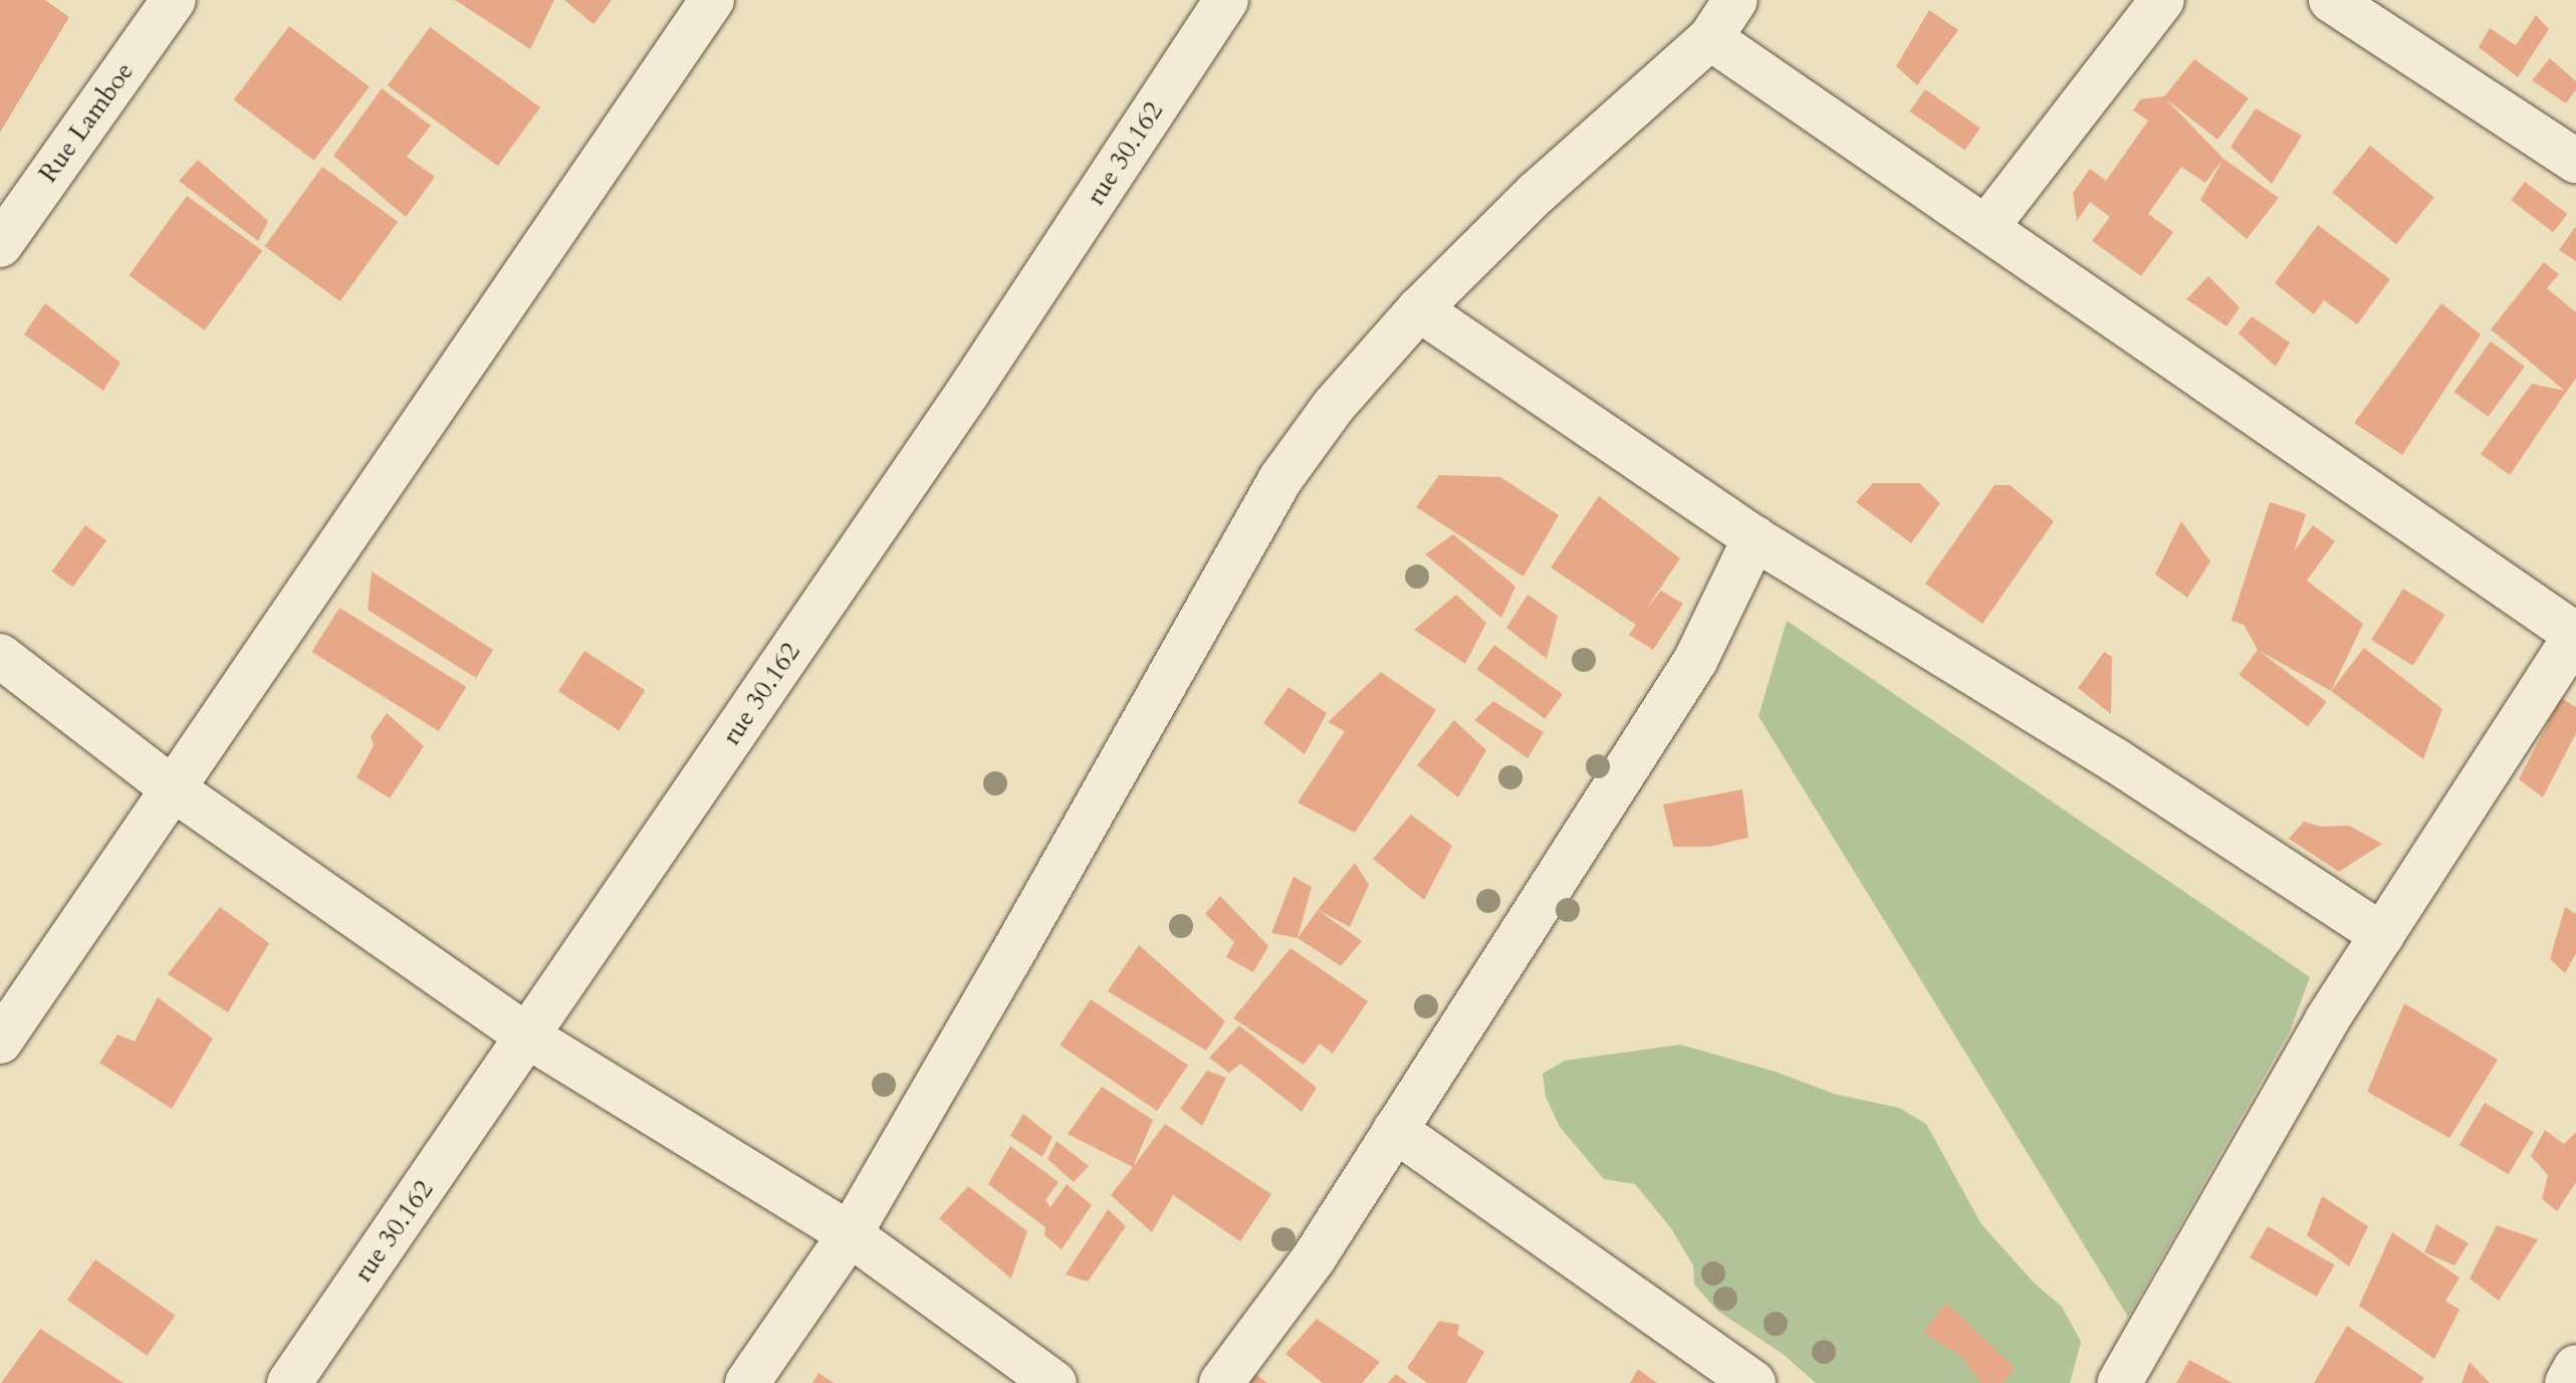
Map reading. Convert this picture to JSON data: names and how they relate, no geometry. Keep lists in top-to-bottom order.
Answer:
{
  "streets": {
    "street": ["Rue Lamboe", "rue 30.162"]
  }
}
